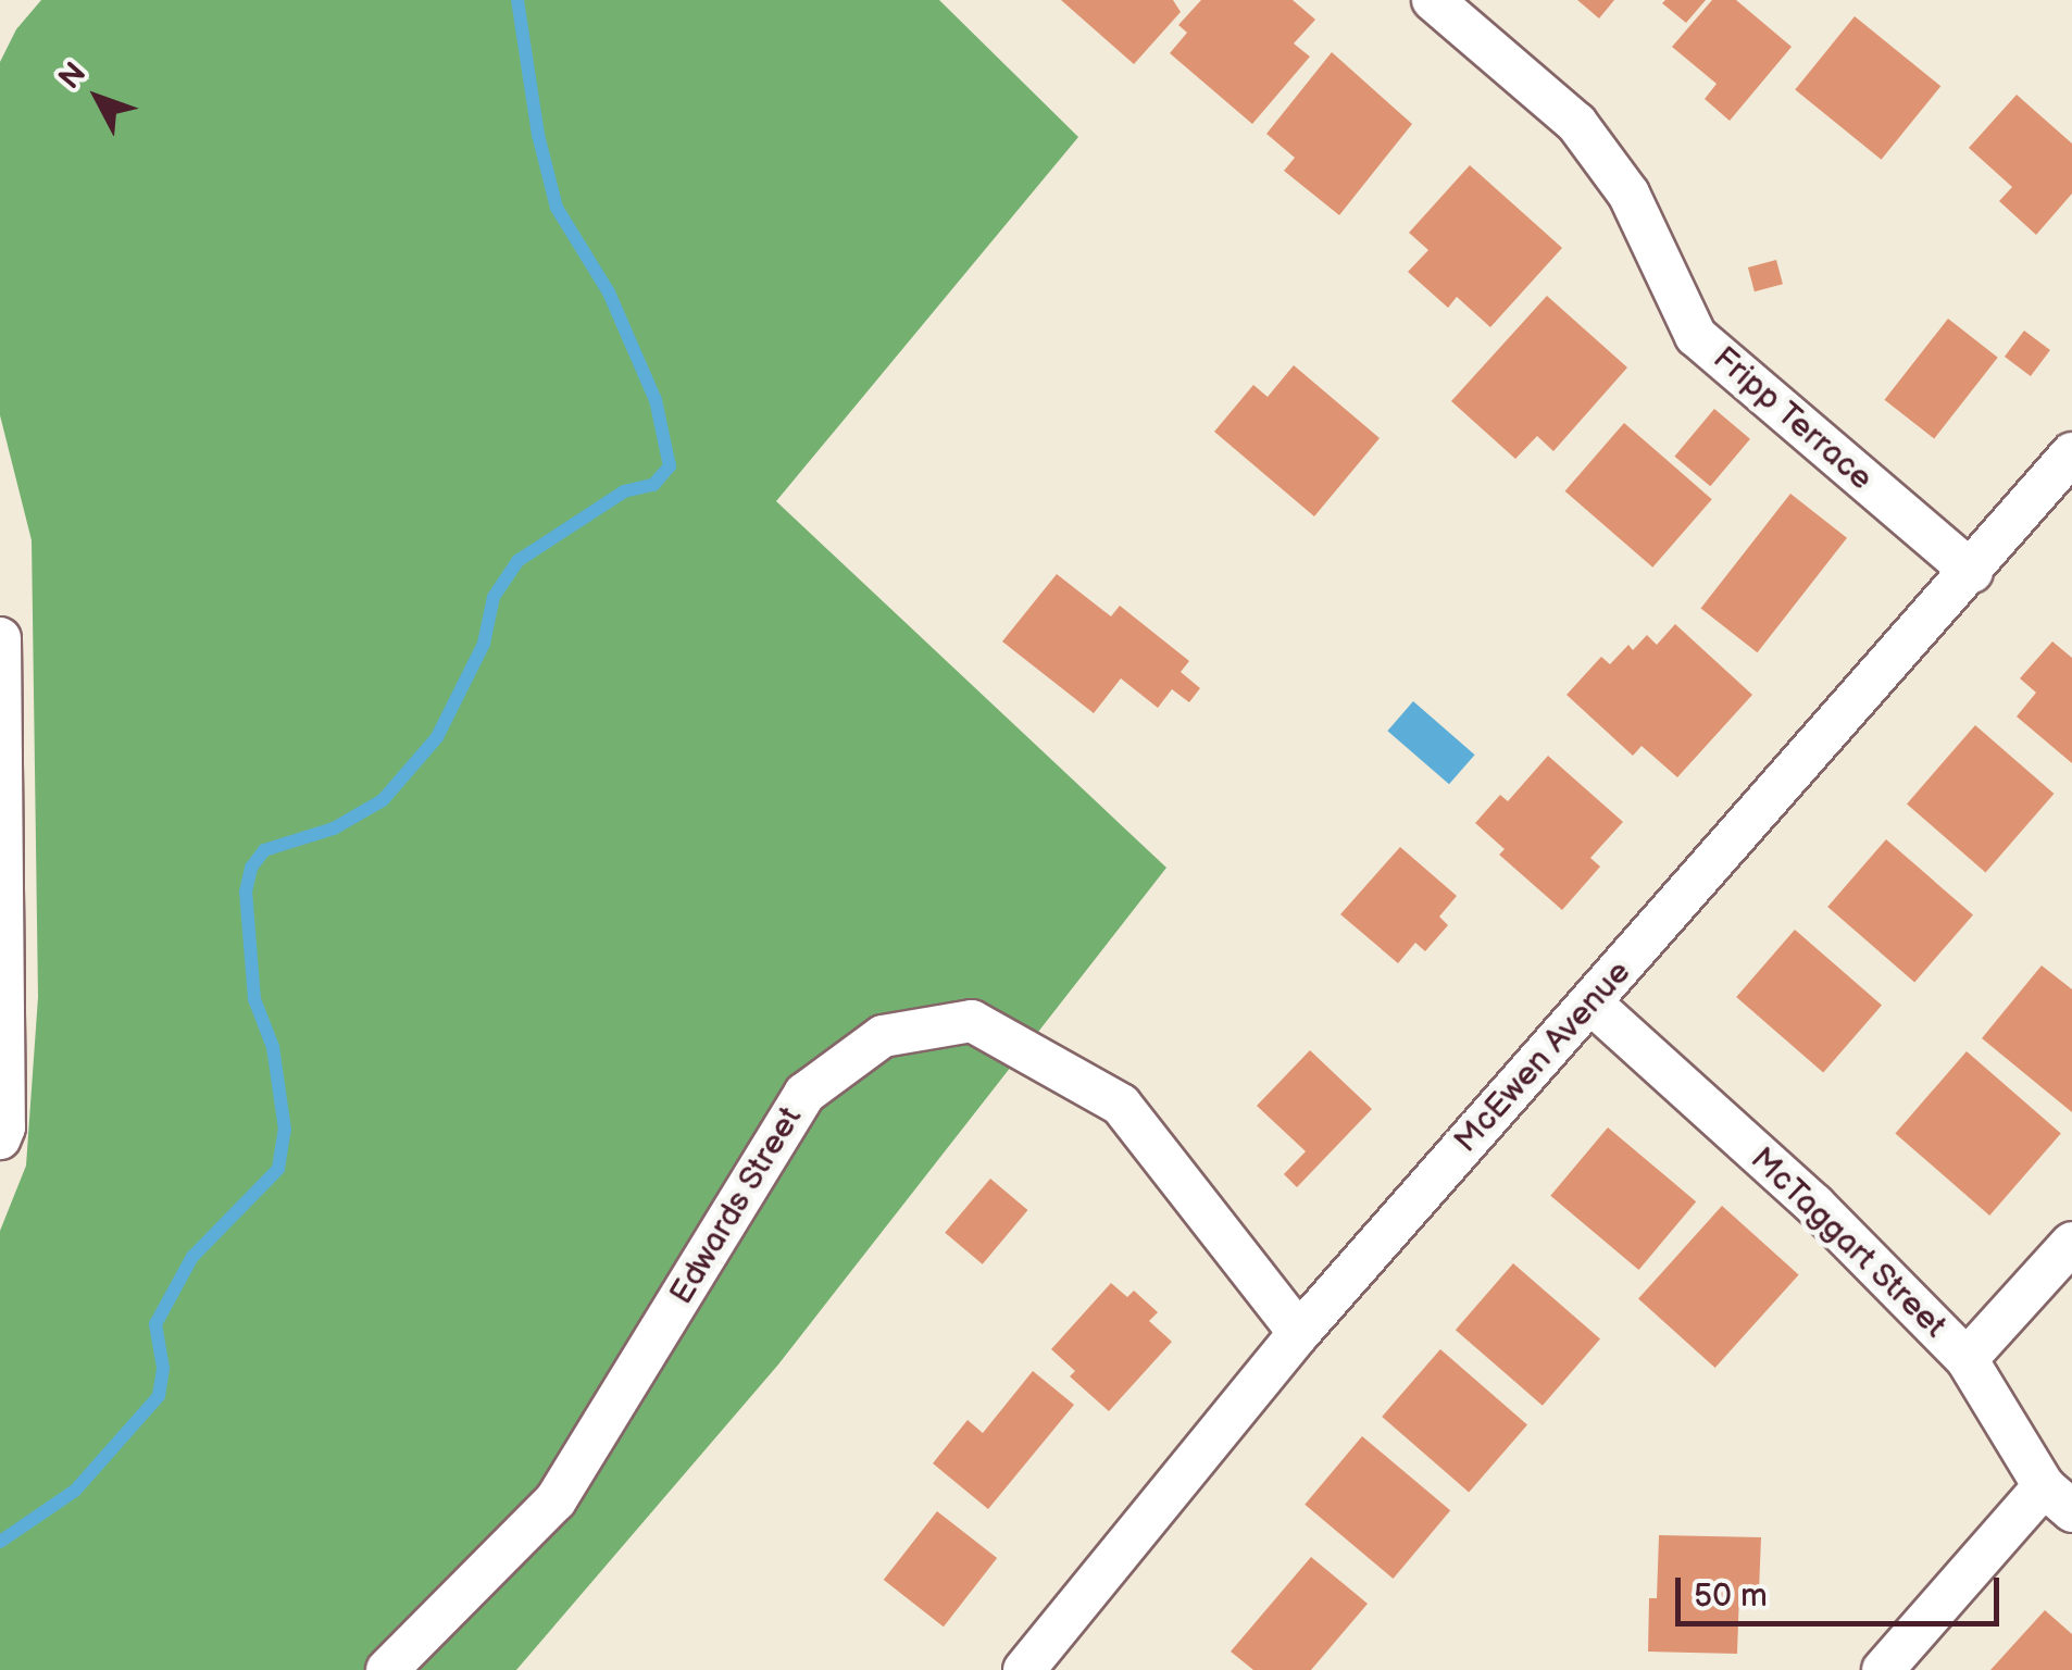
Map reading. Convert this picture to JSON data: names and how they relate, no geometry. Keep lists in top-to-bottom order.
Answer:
{
  "streets": {
    "street": [
      "Fripp Terrace",
      "McEwen Avenue",
      "Edwards Street",
      "McTaggart Street"
    ]
  },
  "crossings": [
    ["Fripp Terrace", "McEwen Avenue"],
    ["McEwen Avenue", "Edwards Street"],
    ["McEwen Avenue", "McTaggart Street"]
  ],
  "scale_bar": "50 m",
  "north": "top left"
}
